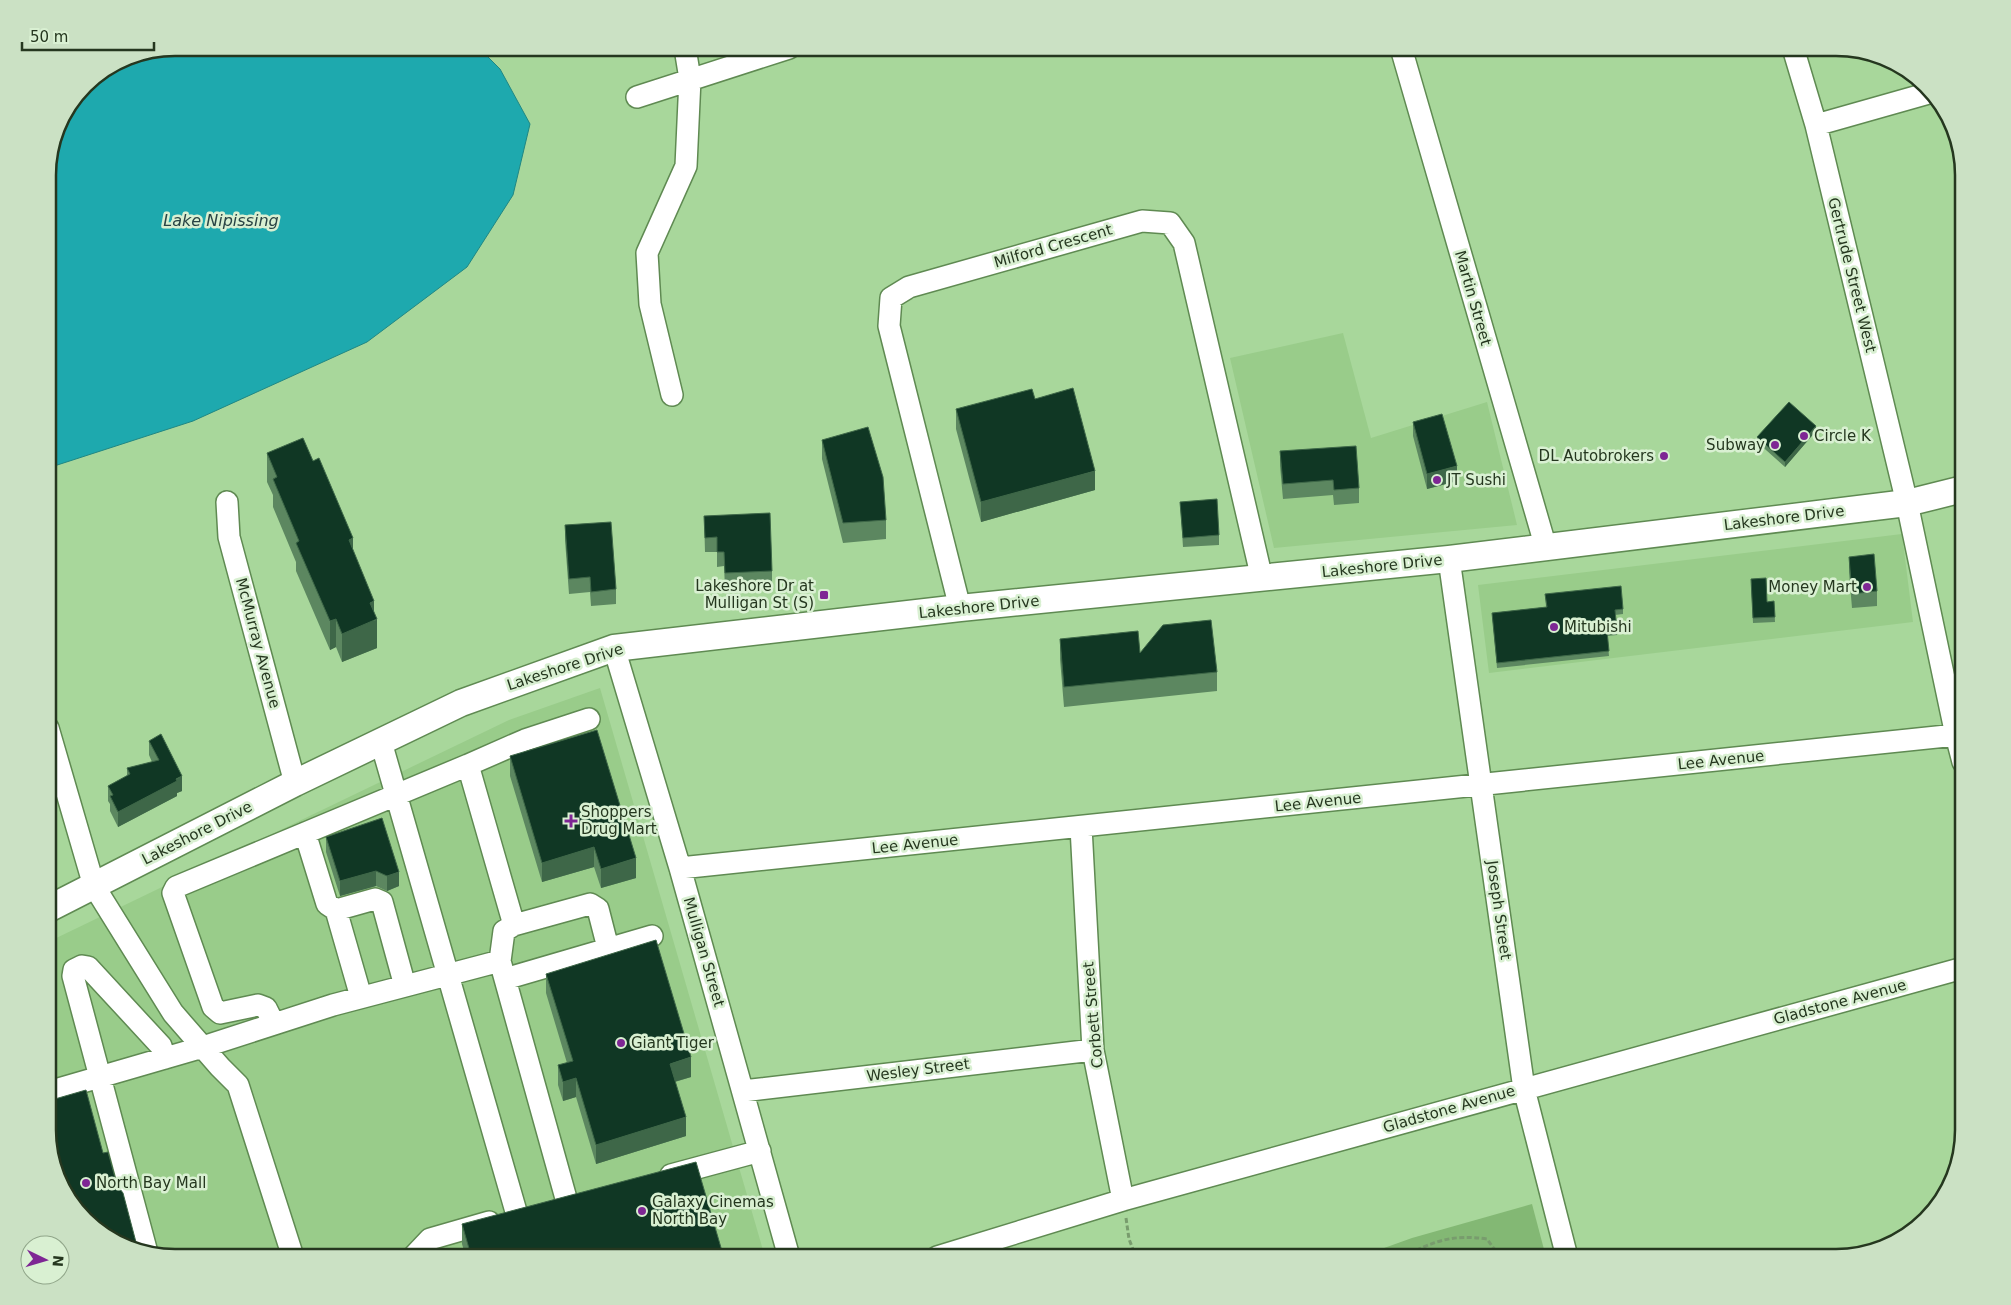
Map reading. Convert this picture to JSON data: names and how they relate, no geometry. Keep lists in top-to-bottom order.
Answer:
{
  "streets": {
    "main road": ["Lakeshore Drive"],
    "street": [
      "Milford Crescent",
      "Gertrude Street West",
      "Martin Street",
      "McMurray Avenue",
      "Lee Avenue",
      "Joseph Street",
      "Mulligan Street",
      "Gladstone Avenue",
      "Corbett Street",
      "Wesley Street"
    ]
  },
  "crossings": [
    ["Milford Crescent", "Lakeshore Drive"],
    ["Gertrude Street West", "Lakeshore Drive"],
    ["Martin Street", "Lakeshore Drive"],
    ["Lakeshore Drive", "McMurray Avenue"],
    ["Lakeshore Drive", "Joseph Street"],
    ["Lakeshore Drive", "Mulligan Street"],
    ["Lee Avenue", "Joseph Street"],
    ["Lee Avenue", "Mulligan Street"],
    ["Lee Avenue", "Corbett Street"],
    ["Joseph Street", "Gladstone Avenue"],
    ["Mulligan Street", "Wesley Street"],
    ["Gladstone Avenue", "Corbett Street"],
    ["Corbett Street", "Wesley Street"]
  ],
  "water": ["Lake Nipissing"],
  "places": {
    "other": [
      "Circle K",
      "Subway",
      "DL Autobrokers",
      "JT Sushi",
      "Money Mart",
      "Mitubishi",
      "Giant Tiger",
      "North Bay Mall",
      "Galaxy Cinemas North Bay"
    ],
    "transit": ["Lakeshore Dr at Mulligan St (S)"],
    "health": ["Shoppers Drug Mart"]
  },
  "scale_bar": "50 m",
  "north": "right"
}
